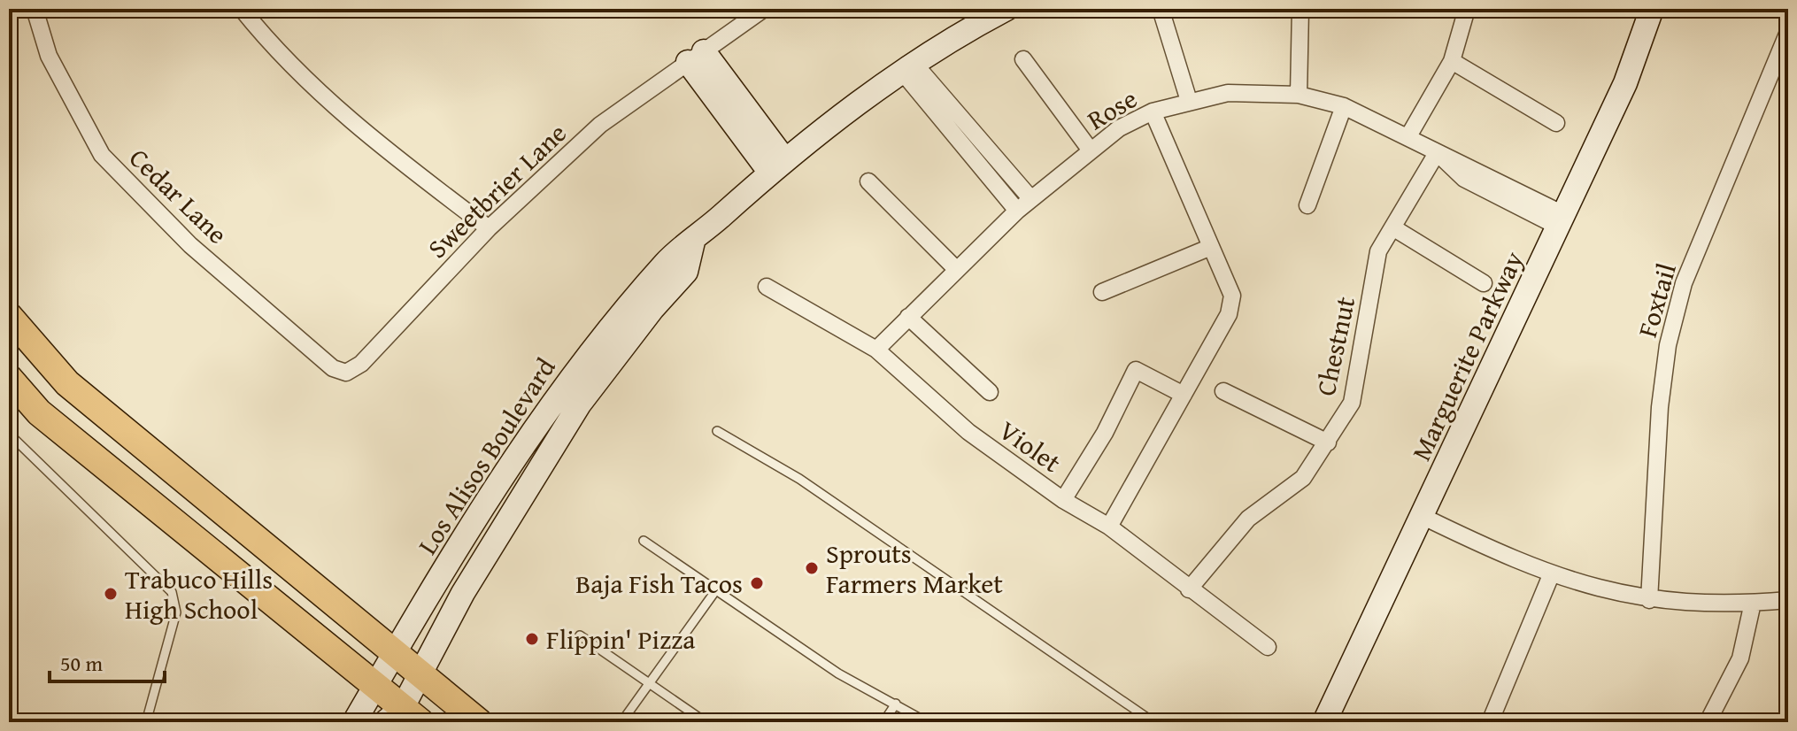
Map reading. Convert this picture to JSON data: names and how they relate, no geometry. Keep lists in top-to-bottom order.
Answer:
{
  "streets": {
    "main road": ["Marguerite Parkway", "Los Alisos Boulevard"],
    "street": [
      "Rose",
      "Sweetbrier Lane",
      "Cedar Lane",
      "Foxtail",
      "Chestnut",
      "Violet"
    ]
  },
  "crossings": [
    ["Rose", "Chestnut"],
    ["Rose", "Marguerite Parkway"],
    ["Rose", "Violet"],
    ["Sweetbrier Lane", "Cedar Lane"],
    ["Chestnut", "Violet"]
  ],
  "places": [
    "Sprouts Farmers Market",
    "Baja Fish Tacos",
    "Trabuco Hills High School",
    "Flippin' Pizza"
  ],
  "scale_bar": "50 m"
}
